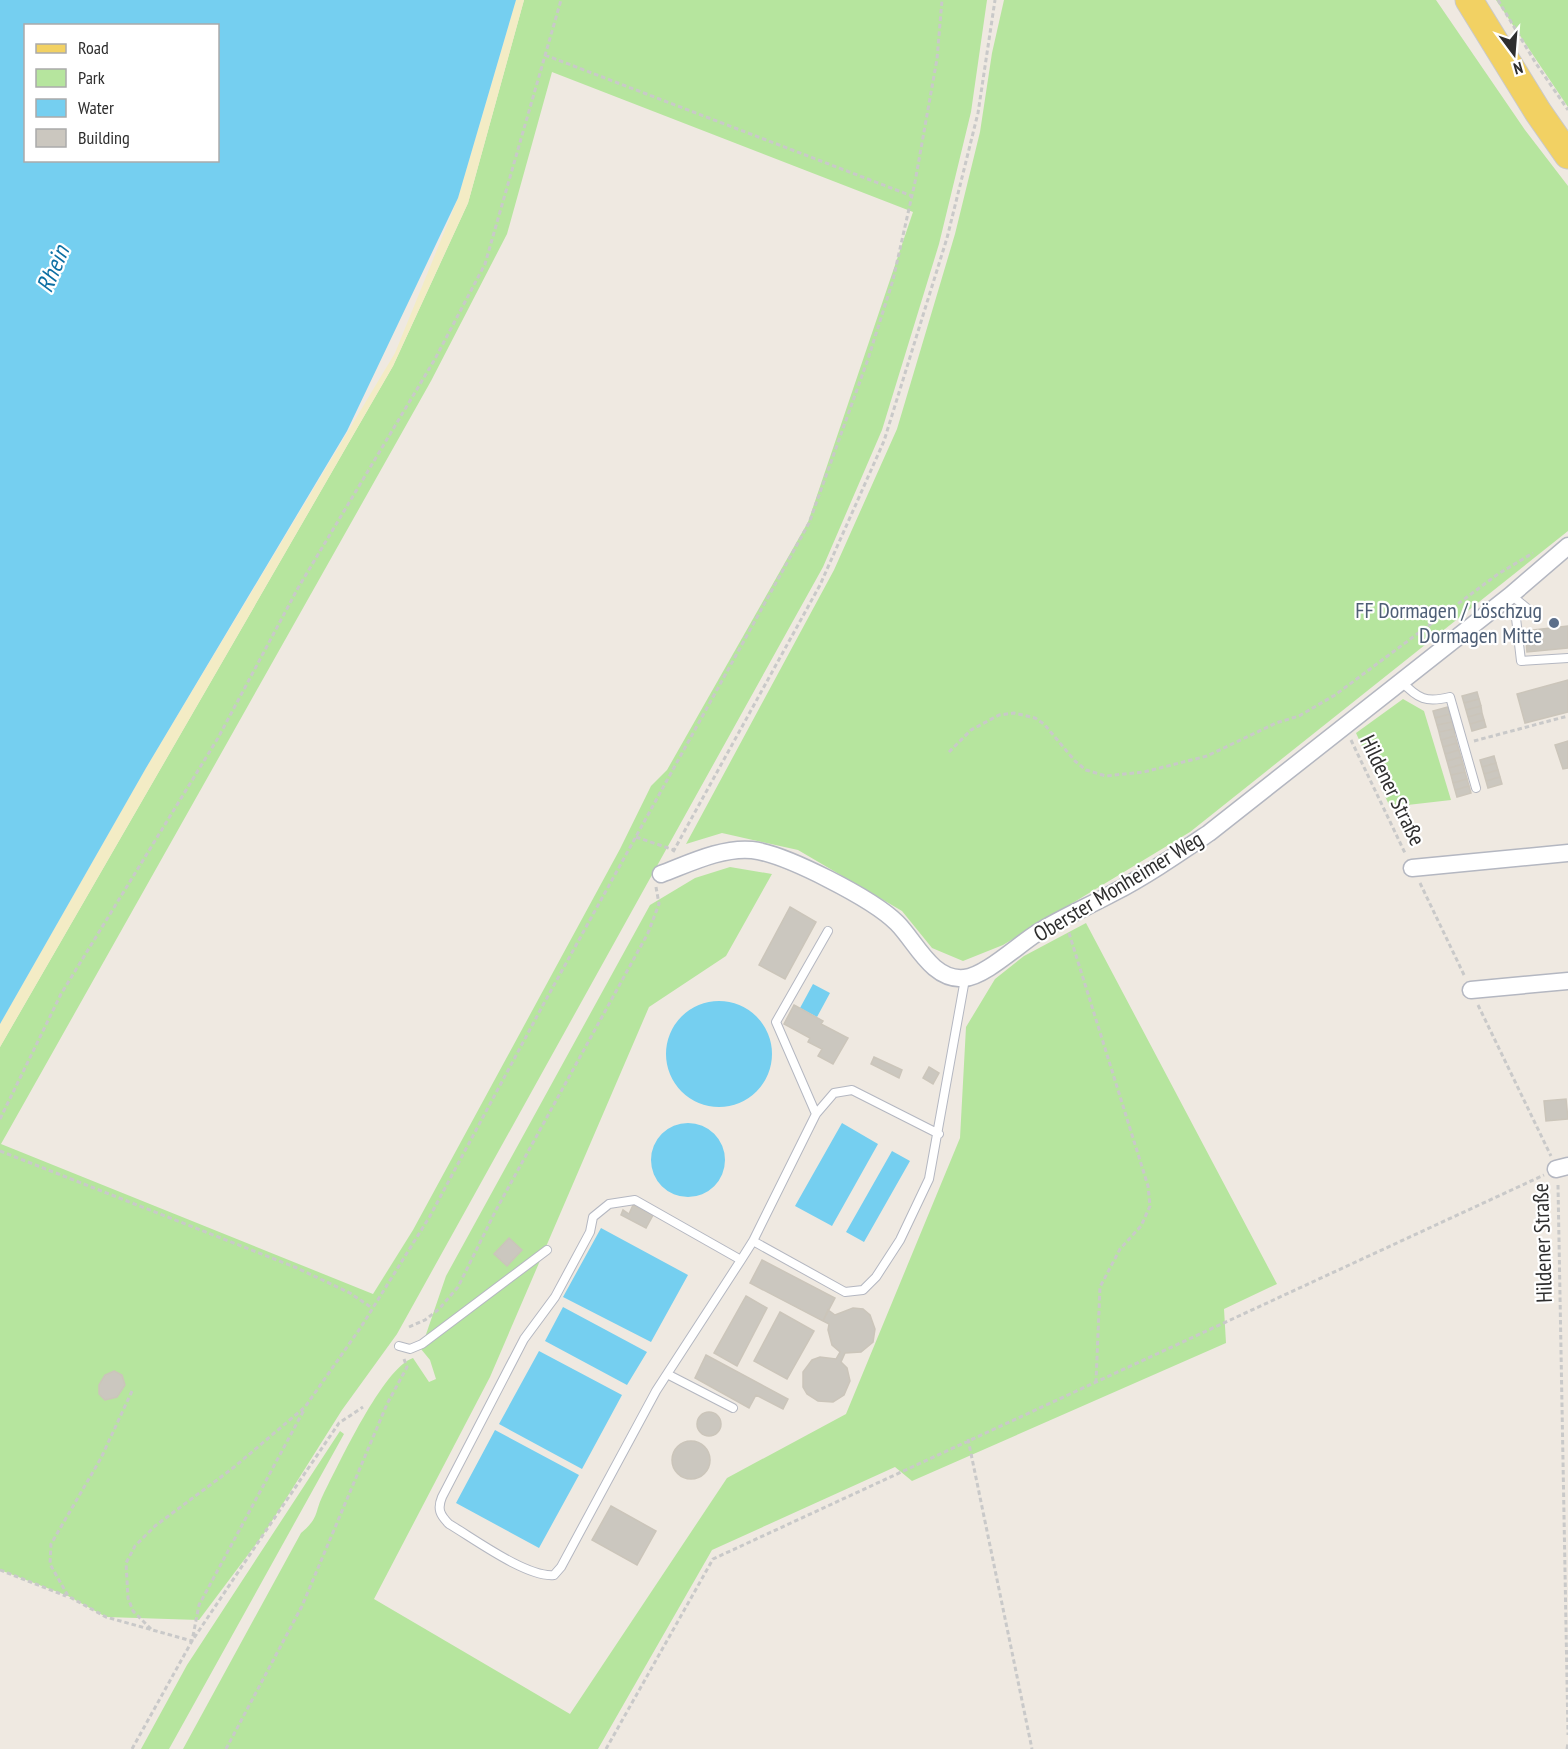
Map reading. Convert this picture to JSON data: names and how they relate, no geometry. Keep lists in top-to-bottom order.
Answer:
{
  "streets": {
    "street": ["Oberster Monheimer Weg"],
    "path": ["Hildener Straße"]
  },
  "crossings": [
    ["Hildener Straße", "Oberster Monheimer Weg"]
  ],
  "water": ["Rhein"],
  "places": ["FF Dormagen / Löschzug Dormagen Mitte"],
  "legend": [
    "Road",
    "Park",
    "Water",
    "Building"
  ],
  "north": "bottom"
}
